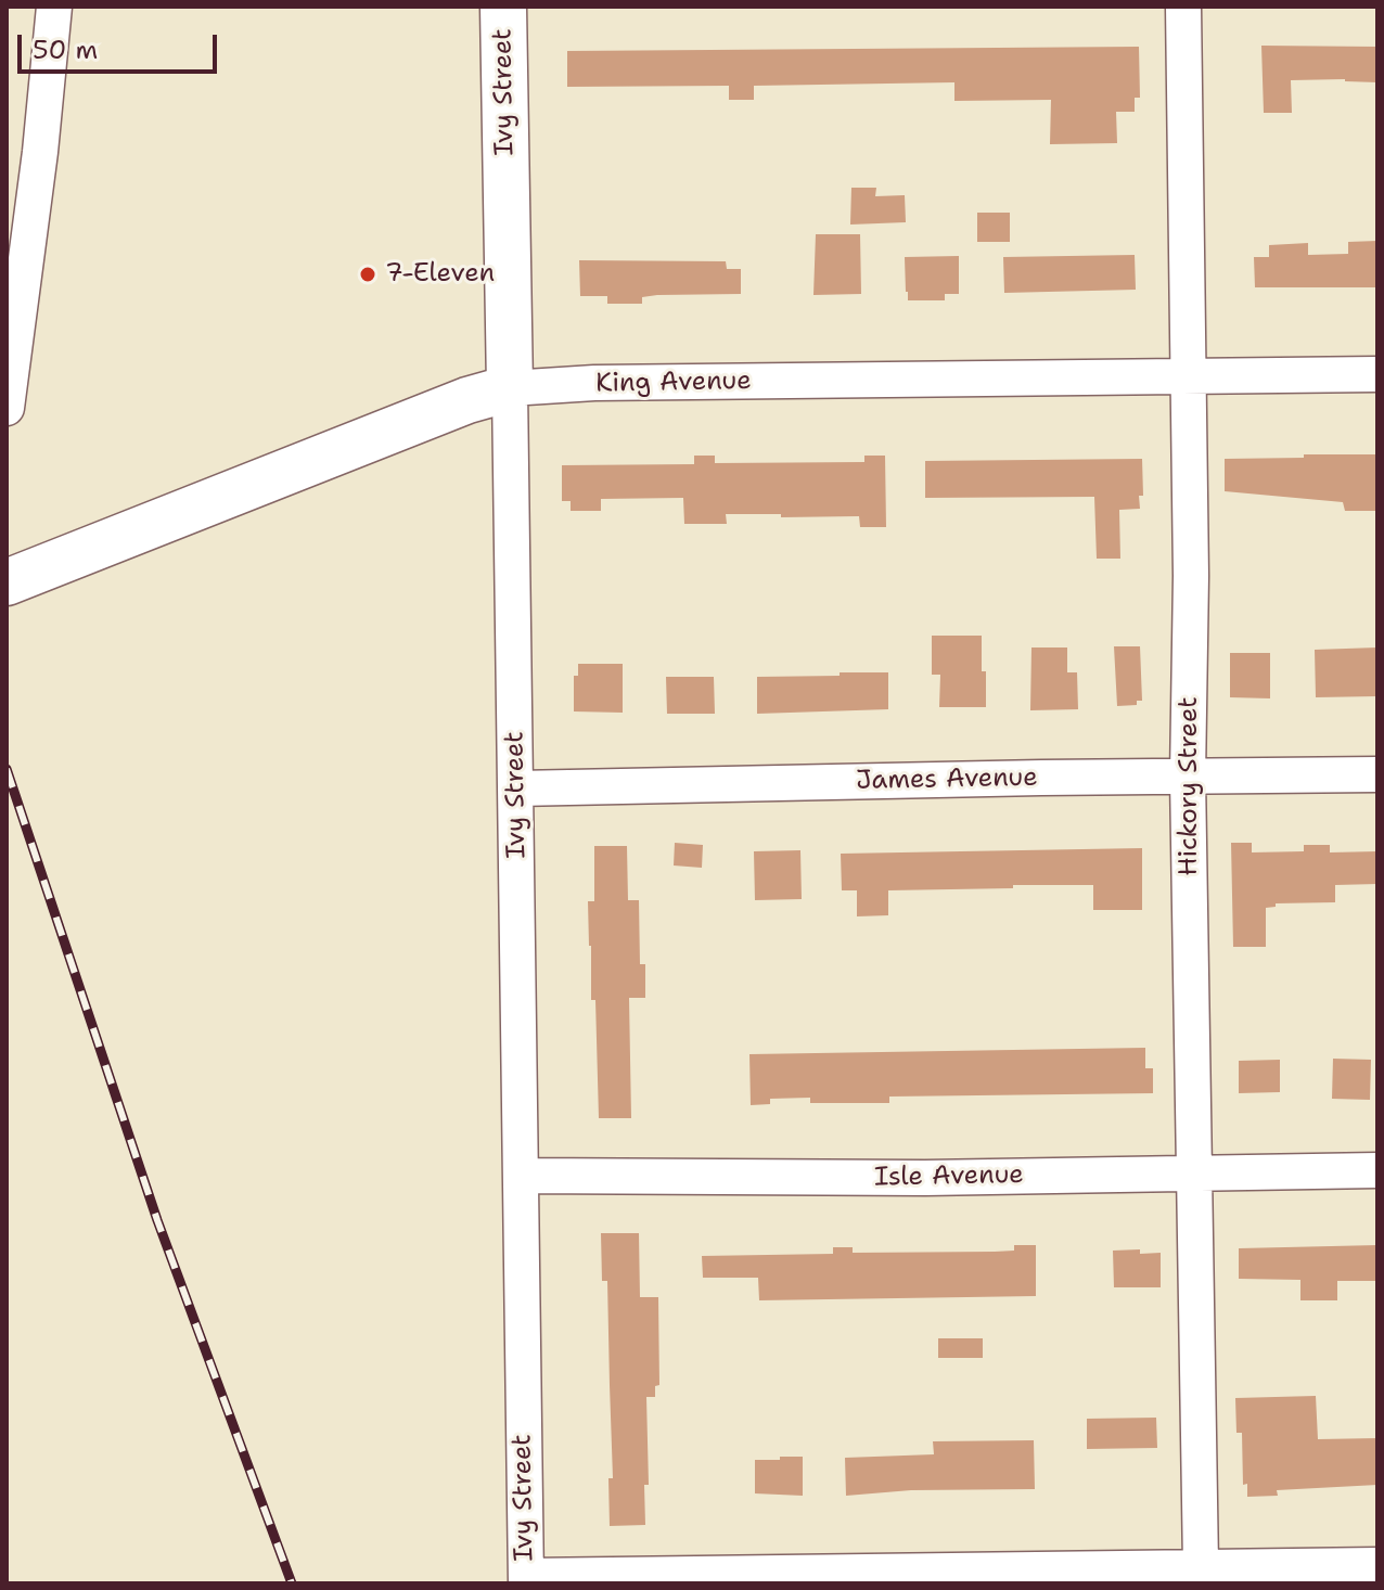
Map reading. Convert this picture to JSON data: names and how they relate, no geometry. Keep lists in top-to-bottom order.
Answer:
{
  "streets": {
    "main road": ["Ivy Street", "King Avenue"],
    "street": ["James Avenue", "Hickory Street", "Isle Avenue"]
  },
  "crossings": [
    ["Ivy Street", "King Avenue"],
    ["Ivy Street", "James Avenue"],
    ["Ivy Street", "Isle Avenue"],
    ["King Avenue", "Hickory Street"],
    ["James Avenue", "Hickory Street"],
    ["Hickory Street", "Isle Avenue"]
  ],
  "places": ["7-Eleven"],
  "scale_bar": "50 m"
}
